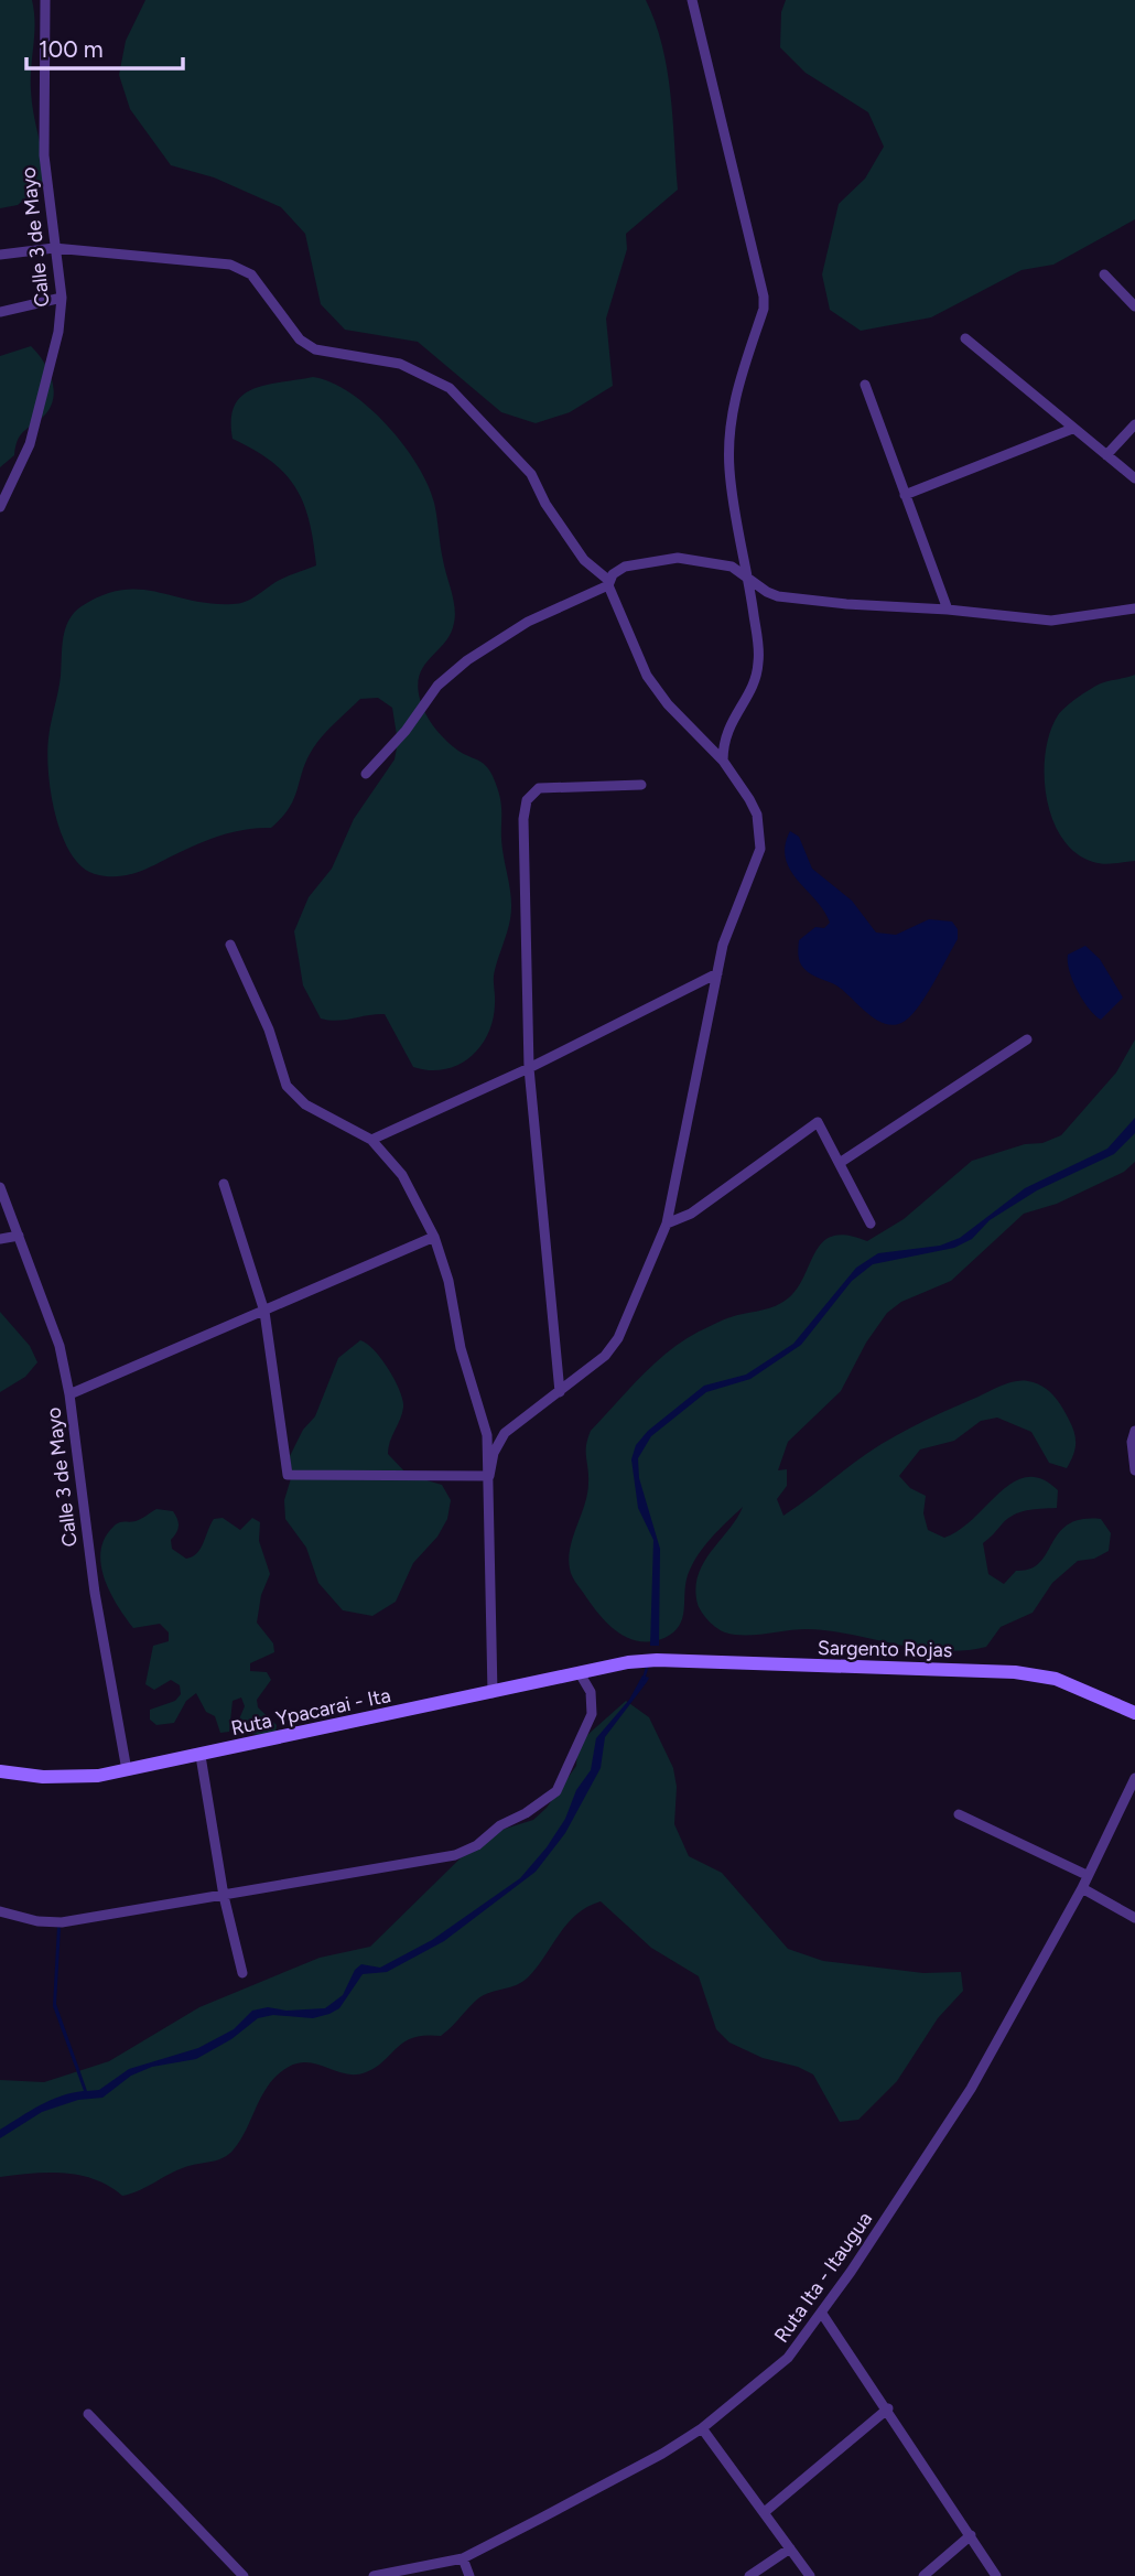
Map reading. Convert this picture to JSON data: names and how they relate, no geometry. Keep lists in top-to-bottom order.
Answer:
{
  "streets": {
    "street": [
      "Calle 3 de Mayo",
      "Sargento Rojas",
      "Ruta Ypacarai - Ita",
      "Ruta Ita - Itaugua"
    ]
  },
  "crossings": [
    ["Calle 3 de Mayo", "Ruta Ypacarai - Ita"],
    ["Sargento Rojas", "Ruta Ypacarai - Ita"]
  ],
  "scale_bar": "100 m"
}
